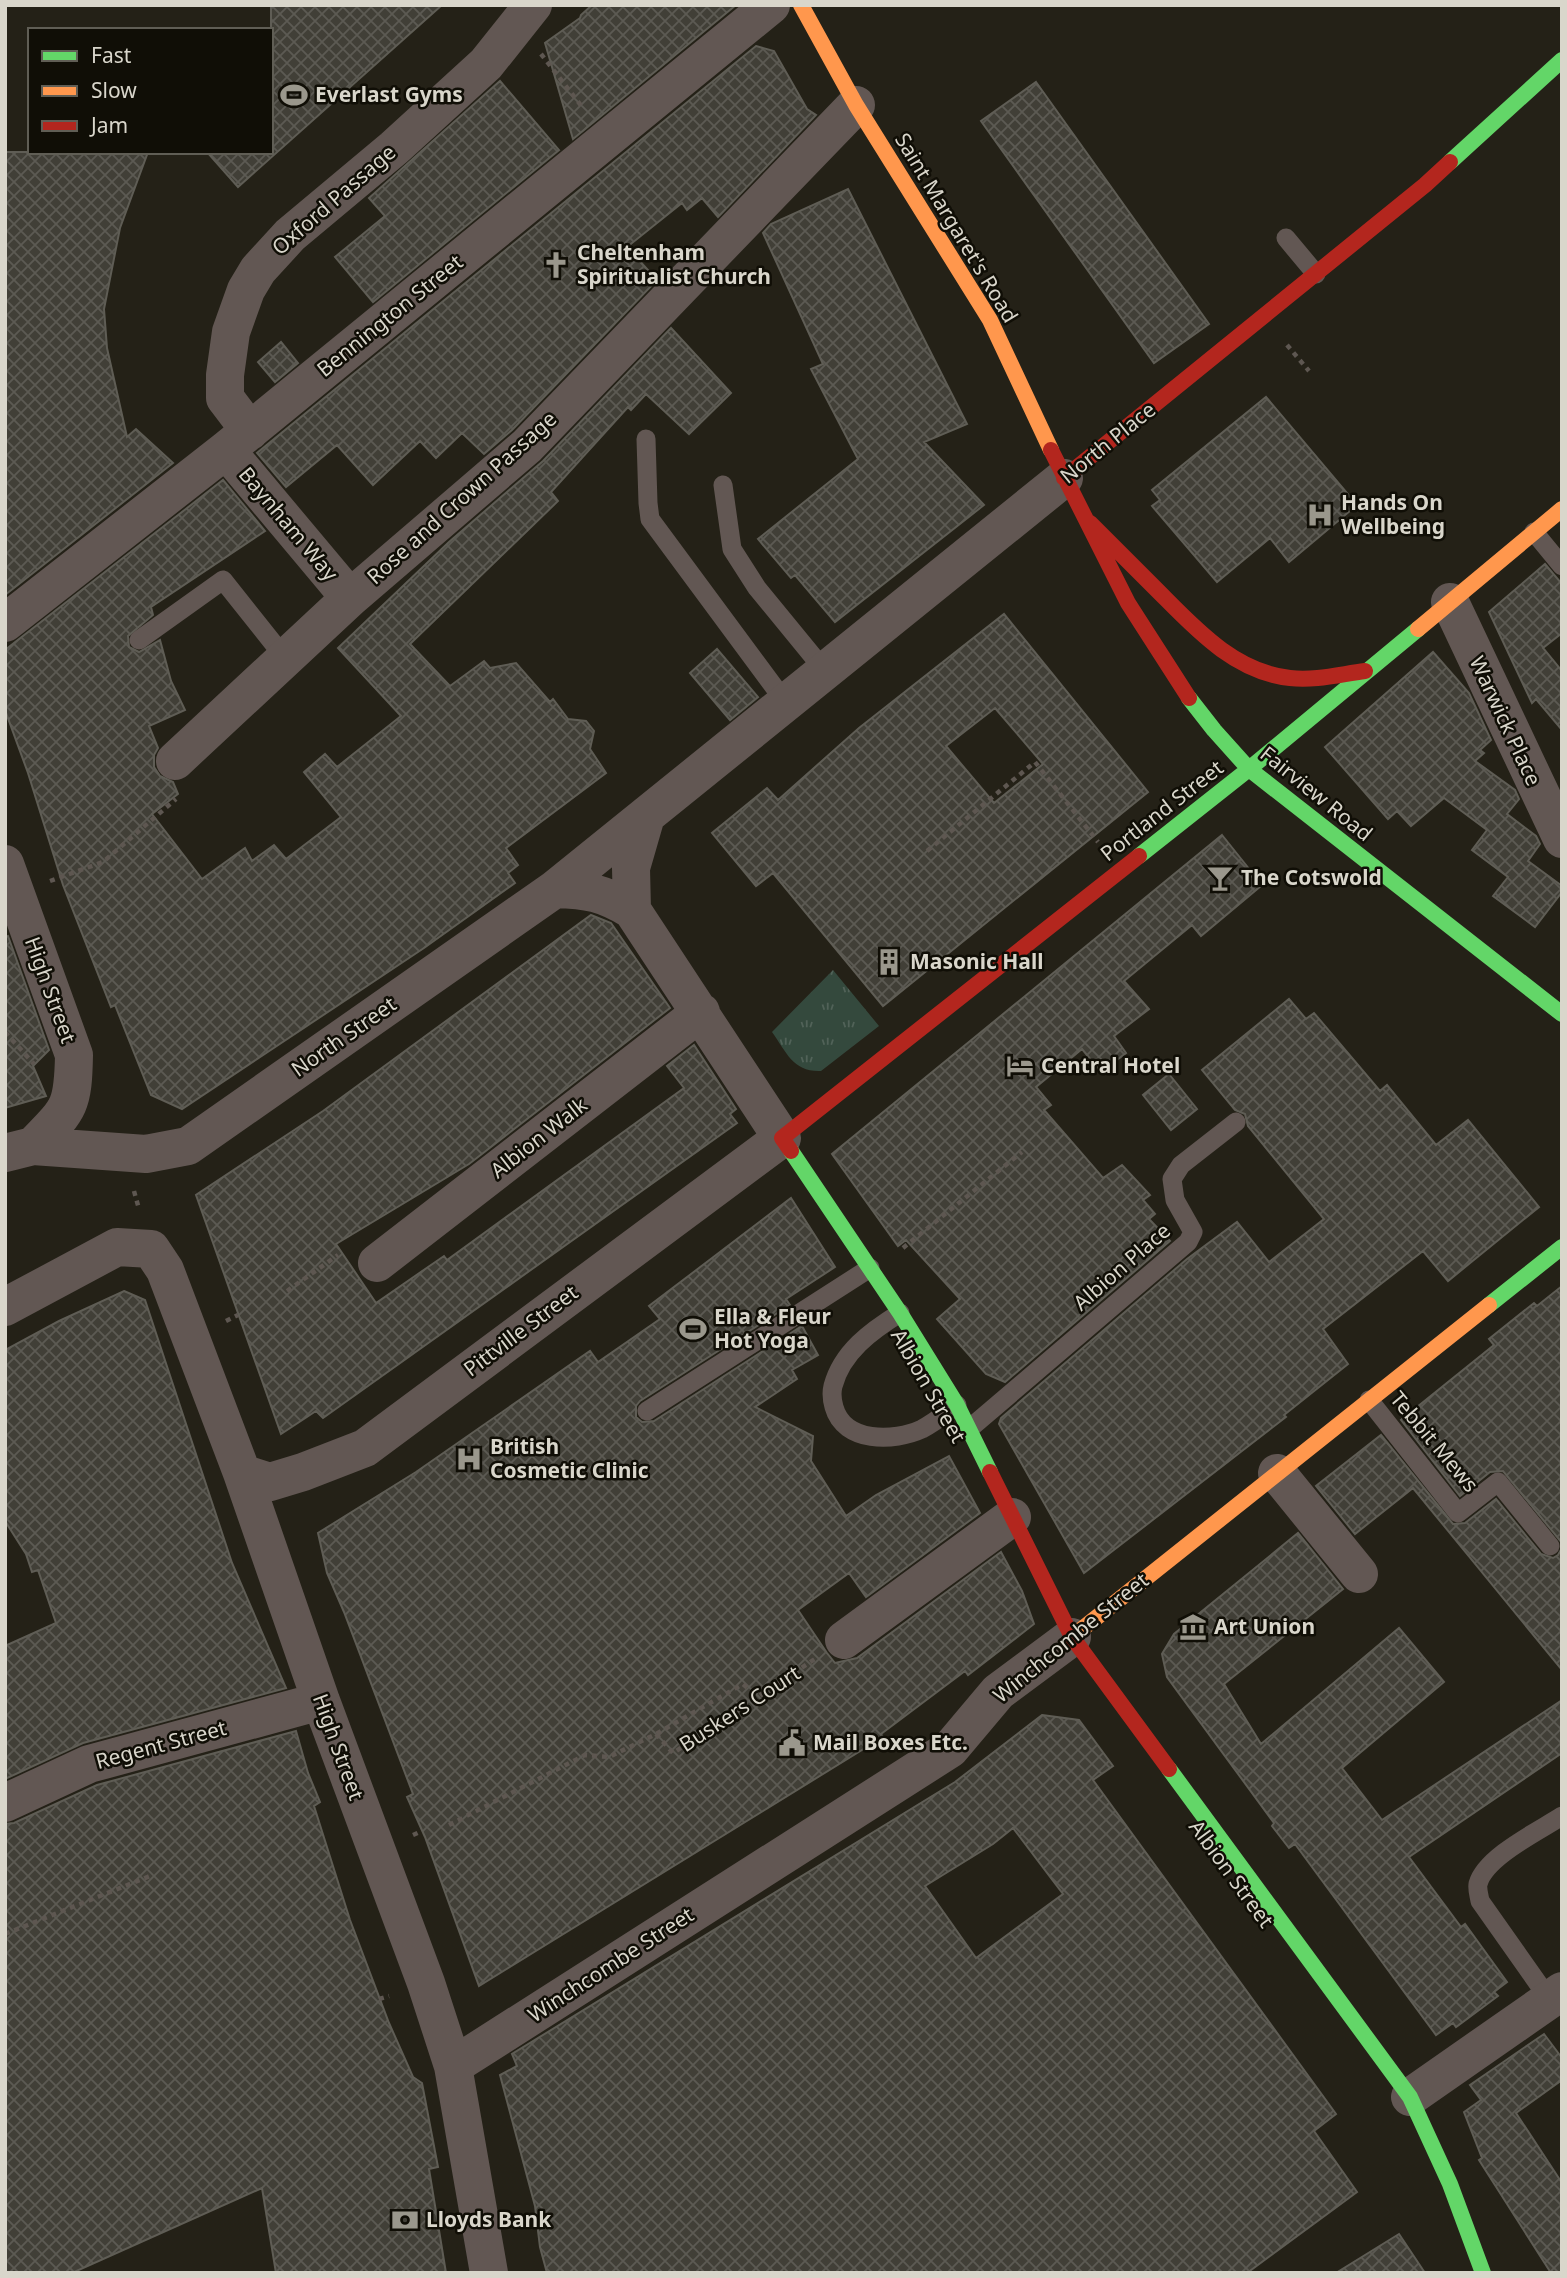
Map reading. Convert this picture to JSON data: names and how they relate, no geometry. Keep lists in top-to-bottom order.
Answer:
{
  "streets": {
    "main road": [
      "Saint Margaret's Road",
      "North Place",
      "Fairview Road",
      "Portland Street",
      "Albion Street",
      "Winchcombe Street"
    ],
    "street": [
      "Oxford Passage",
      "Bennington Street",
      "Rose and Crown Passage",
      "Baynham Way",
      "Warwick Place",
      "High Street",
      "North Street",
      "Albion Walk",
      "Pittville Street",
      "Regent Street"
    ],
    "lane": ["Albion Place", "Tebbit Mews"],
    "path": ["Buskers Court"]
  },
  "crossings": [
    ["Oxford Passage", "Bennington Street"],
    ["Oxford Passage", "Baynham Way"],
    ["Saint Margaret's Road", "North Place"],
    ["Saint Margaret's Road", "Rose and Crown Passage"],
    ["Saint Margaret's Road", "Fairview Road"],
    ["Bennington Street", "Baynham Way"],
    ["North Place", "Fairview Road"],
    ["North Place", "North Street"],
    ["North Place", "Albion Street"],
    ["Rose and Crown Passage", "Baynham Way"],
    ["Warwick Place", "Portland Street"],
    ["Fairview Road", "Portland Street"],
    ["Portland Street", "Pittville Street"],
    ["Portland Street", "Albion Street"],
    ["High Street", "North Street"],
    ["High Street", "Pittville Street"],
    ["High Street", "Winchcombe Street"],
    ["High Street", "Regent Street"],
    ["North Street", "Albion Street"],
    ["Albion Walk", "Albion Street"],
    ["Albion Place", "Albion Street"],
    ["Pittville Street", "Albion Street"],
    ["Albion Street", "Winchcombe Street"],
    ["Tebbit Mews", "Winchcombe Street"]
  ],
  "places": {
    "sports": ["Everlast Gyms", "Ella & Fleur Hot Yoga"],
    "church": ["Cheltenham Spiritualist Church"],
    "hospital": ["Hands On Wellbeing", "British Cosmetic Clinic"],
    "bar": ["The Cotswold"],
    "building": ["Masonic Hall"],
    "hotel": ["Central Hotel"],
    "museum": ["Art Union"],
    "public building": ["Mail Boxes Etc."],
    "bank": ["Lloyds Bank"]
  },
  "legend": ["Fast", "Slow", "Jam"]
}
